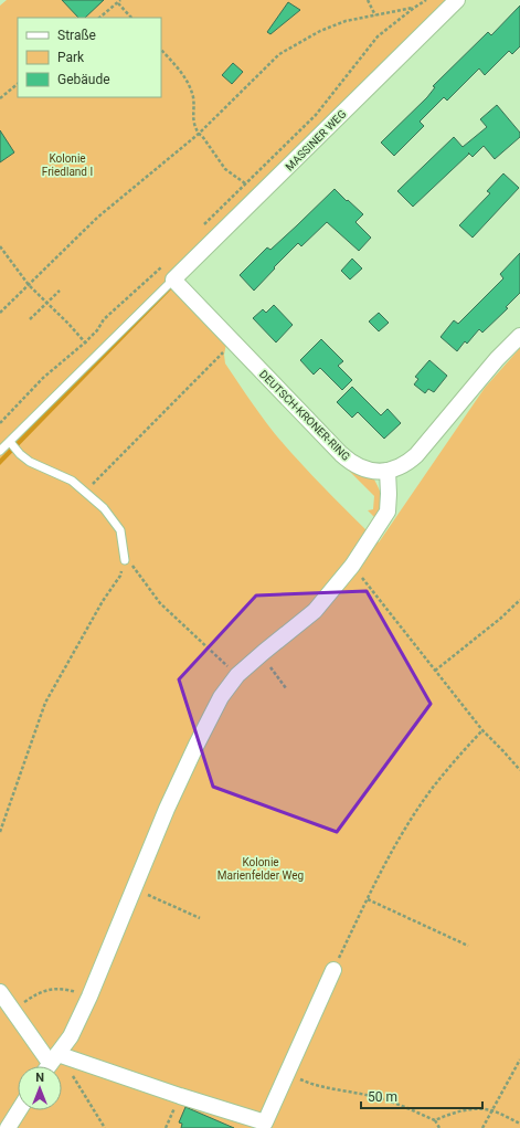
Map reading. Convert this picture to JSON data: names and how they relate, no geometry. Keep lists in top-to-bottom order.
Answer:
{
  "streets": {
    "street": ["MASSINER WEG", "DEUTSCH-KRONER-RING"]
  },
  "crossings": [
    ["MASSINER WEG", "DEUTSCH-KRONER-RING"]
  ],
  "parks": ["Kolonie Friedland I", "Kolonie Marienfelder Weg"],
  "legend": ["Straße", "Park", "Gebäude"],
  "scale_bar": "50 m",
  "north": "top"
}
